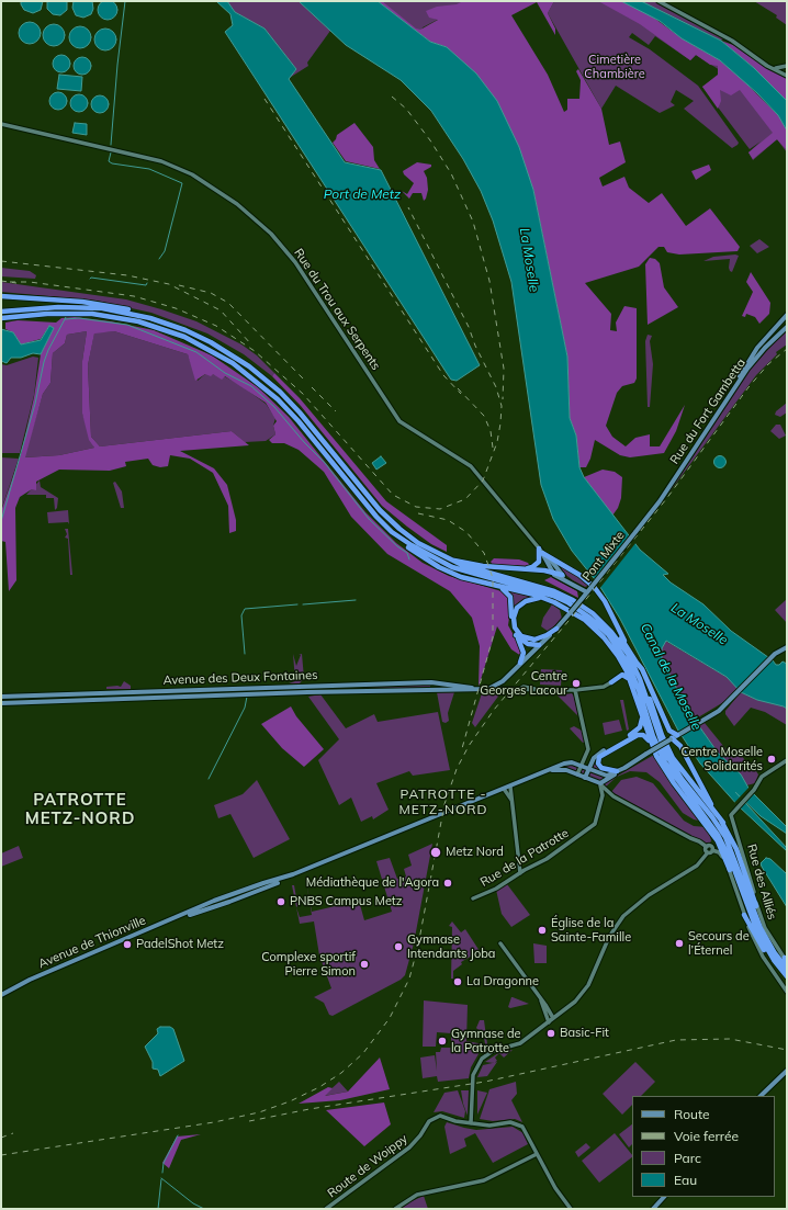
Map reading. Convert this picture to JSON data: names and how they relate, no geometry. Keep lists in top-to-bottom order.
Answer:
{
  "streets": {
    "main road": [
      "Rue du Fort Gambetta",
      "Pont Mixte",
      "Avenue des Deux Fontaines",
      "Avenue de Thionville"
    ],
    "street": [
      "Rue du Trou aux Serpents",
      "Rue de la Patrotte",
      "Rue des Alliés",
      "Route de Woippy"
    ]
  },
  "crossings": [
    ["Rue du Fort Gambetta", "Pont Mixte"],
    ["Rue de la Patrotte", "Rue des Alliés"]
  ],
  "districts": ["PATROTTE - METZ-NORD", "PATROTTE METZ-NORD"],
  "water": ["Port de Metz", "La Moselle", "Canal de la Moselle"],
  "parks": ["Cimetière Chambière"],
  "places": [
    "Centre Georges Lacour",
    "Centre Moselle Solidarités",
    "Metz Nord",
    "Médiathèque de l'Agora",
    "PNBS Campus Metz",
    "Église de la Sainte-Famille",
    "Secours de l’Éternel",
    "PadelShot Metz",
    "Gymnase Intendants Joba",
    "Complexe sportif Pierre Simon",
    "La Dragonne",
    "Basic-Fit",
    "Gymnase de la Patrotte"
  ],
  "legend": [
    "Route",
    "Voie ferrée",
    "Parc",
    "Eau"
  ]
}
